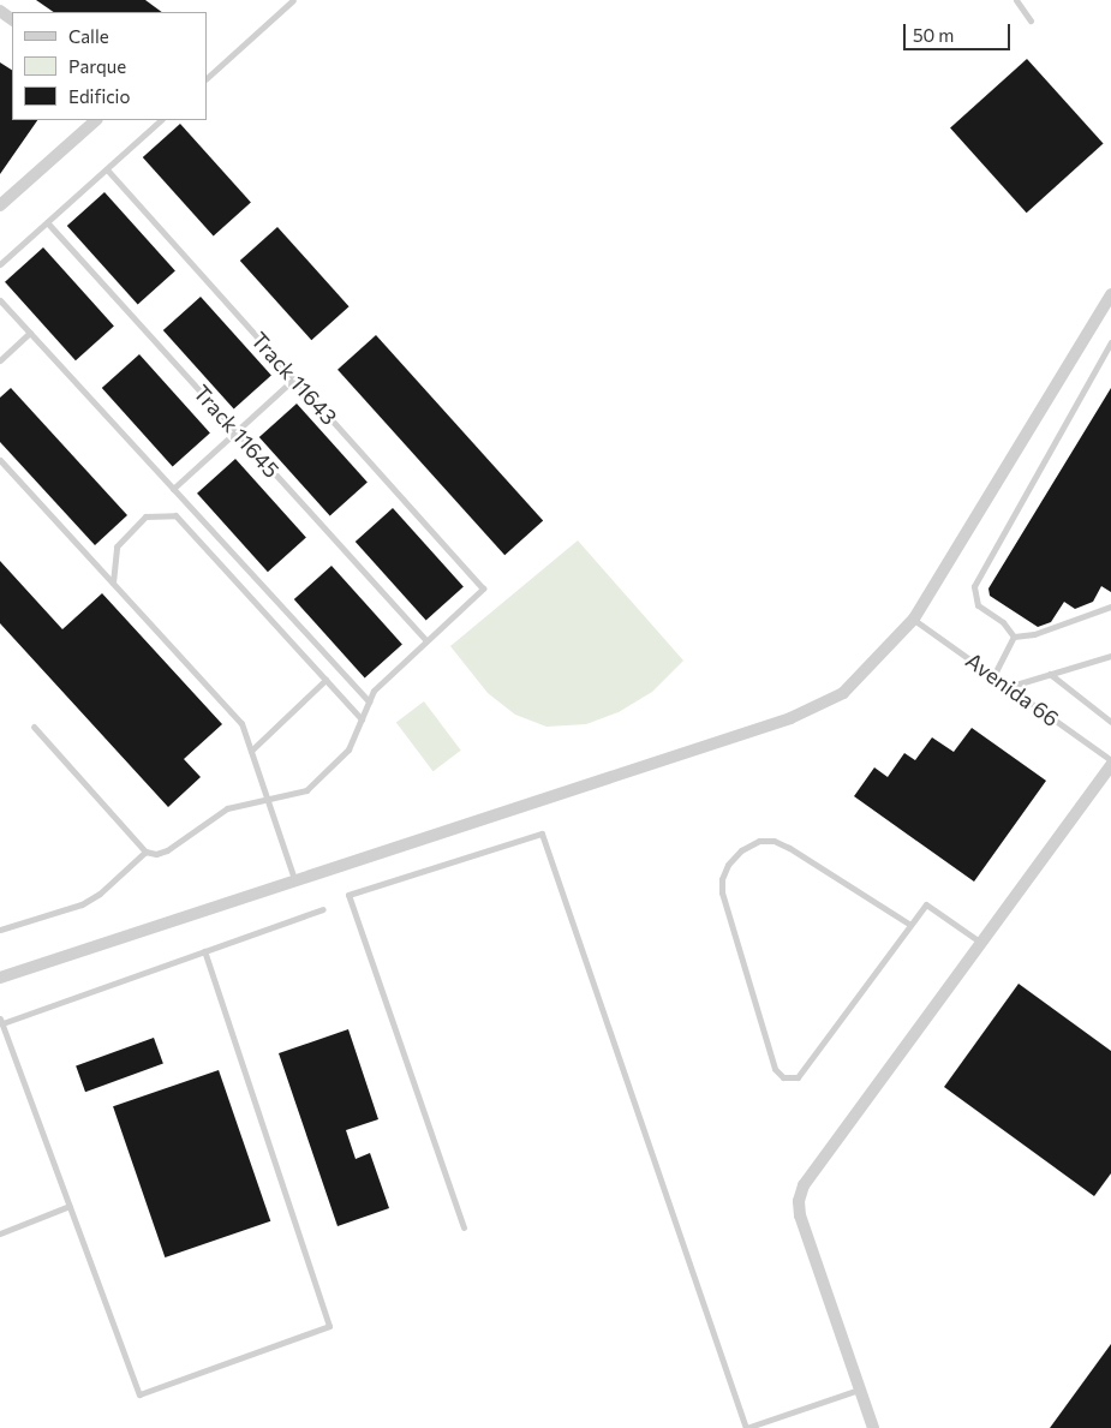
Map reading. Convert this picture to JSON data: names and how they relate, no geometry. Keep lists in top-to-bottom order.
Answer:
{
  "streets": {
    "lane": ["Track 11643", "Track 11645", "Avenida 66"]
  },
  "crossings": [
    ["Track 11643", "Track 11645"]
  ],
  "legend": ["Calle", "Parque", "Edificio"],
  "scale_bar": "50 m"
}
